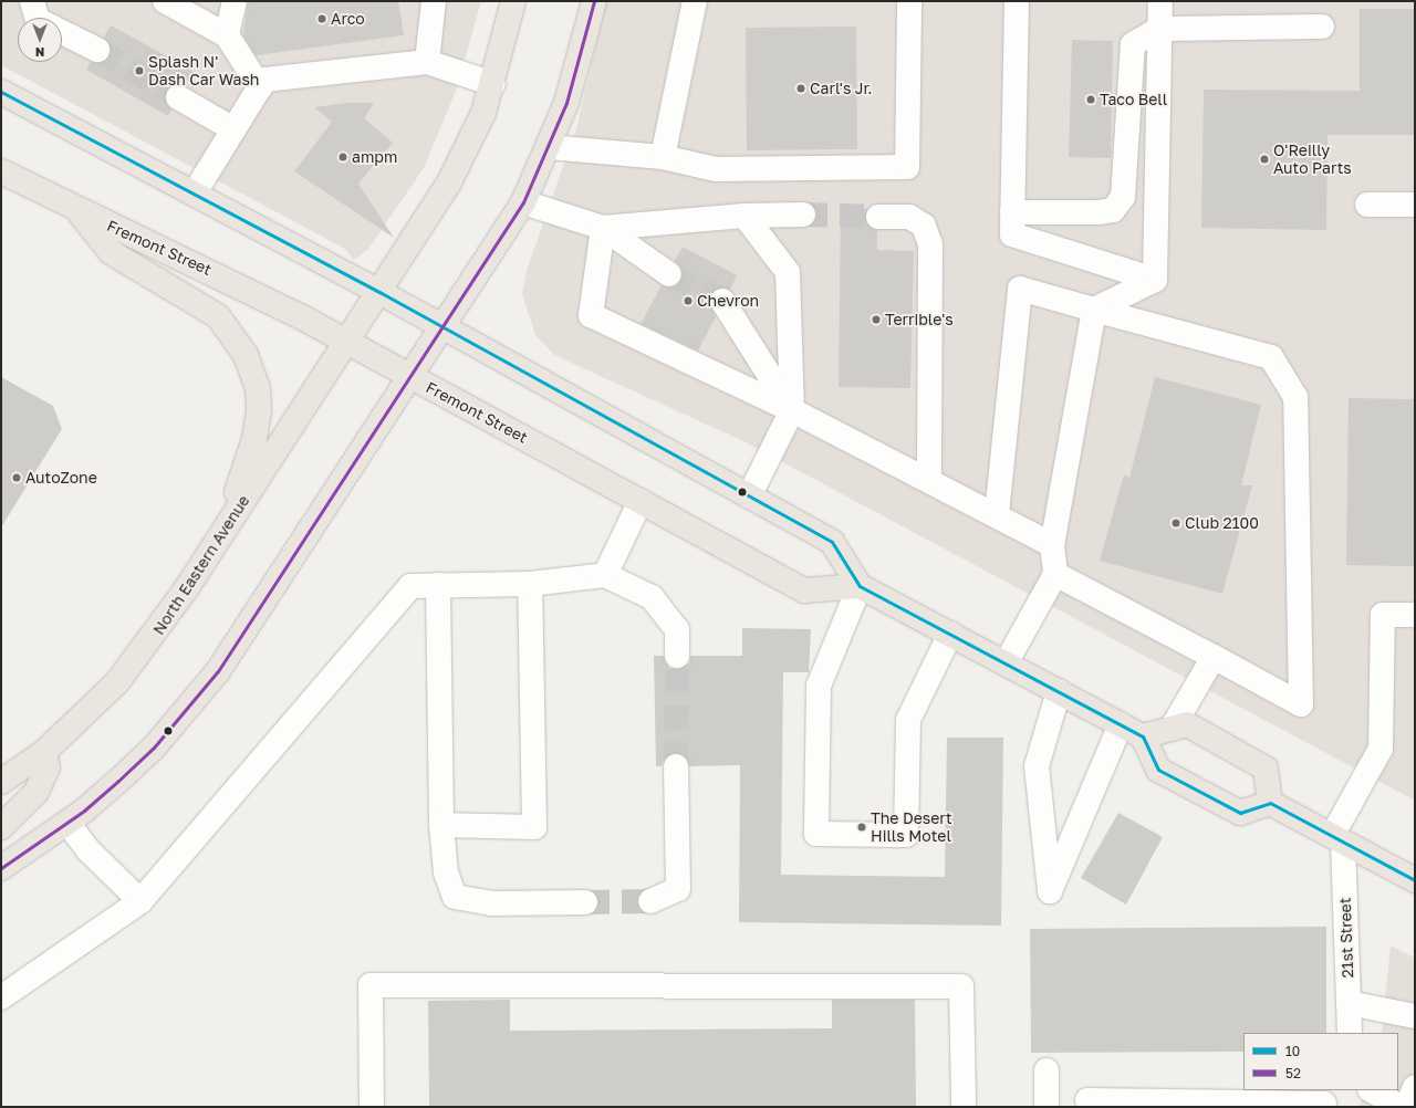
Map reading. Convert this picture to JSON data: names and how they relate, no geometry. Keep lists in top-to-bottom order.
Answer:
{
  "streets": {
    "main road": ["Fremont Street", "North Eastern Avenue"],
    "street": ["21st Street"]
  },
  "crossings": [
    ["Fremont Street", "North Eastern Avenue"]
  ],
  "places": [
    "Arco",
    "Splash N' Dash Car Wash",
    "Carl's Jr.",
    "Taco Bell",
    "ampm",
    "O'Reilly Auto Parts",
    "Chevron",
    "Terrible's",
    "AutoZone",
    "Club 2100",
    "The Desert Hills Motel"
  ],
  "lines": ["transit line 52", "transit line 10"],
  "legend": ["10", "52"],
  "north": "bottom"
}
